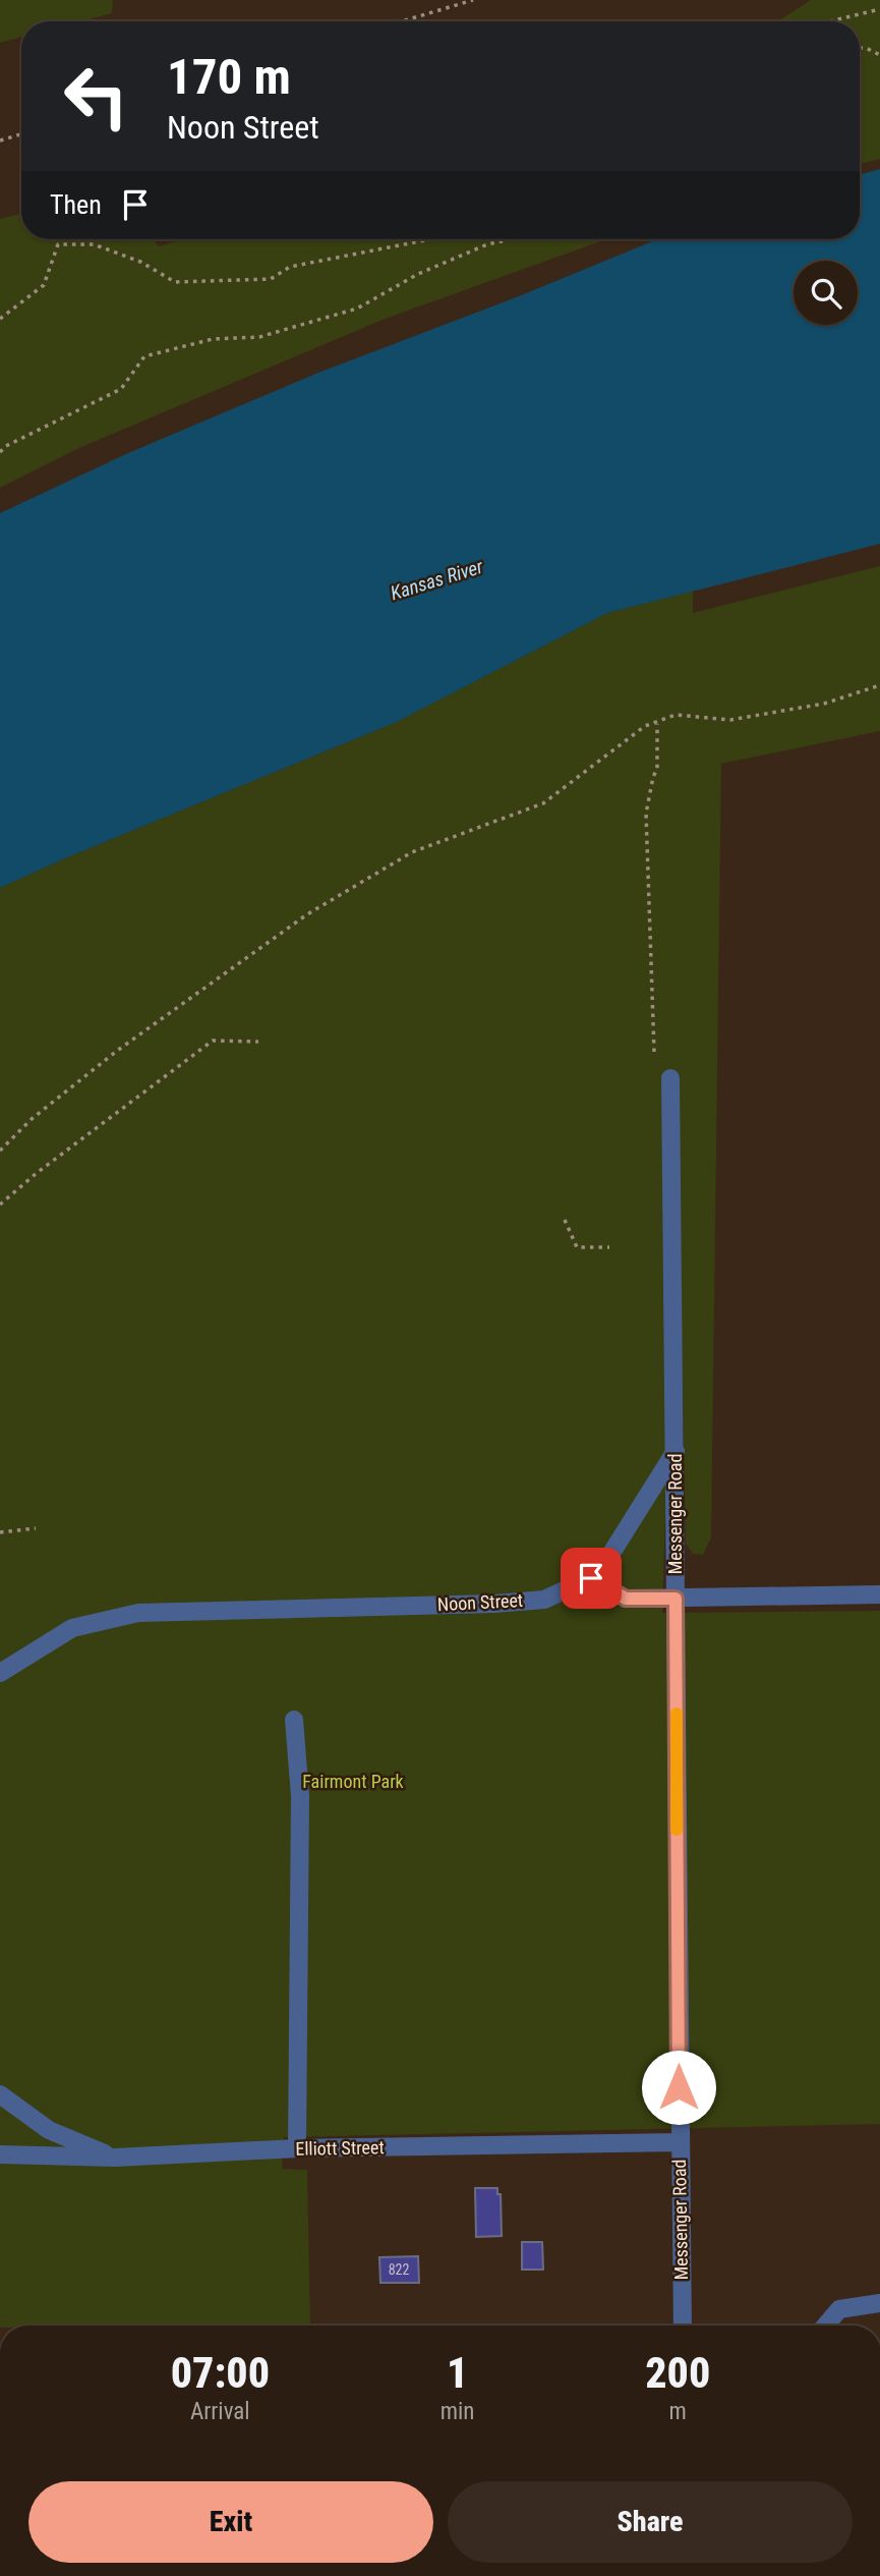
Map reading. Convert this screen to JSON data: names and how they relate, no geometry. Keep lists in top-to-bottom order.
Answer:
{
  "streets": {
    "street": ["Messenger Road", "Noon Street", "Elliott Street"]
  },
  "crossings": [
    ["Messenger Road", "Elliott Street"]
  ],
  "water": ["Kansas River"],
  "parks": ["Fairmont Park"],
  "house_numbers": ["822"],
  "page": {
    "turn": ["170 m", "Noon Street"],
    "then": "Then",
    "eta": [
      "07:00",
      "Arrival",
      "1",
      "min",
      "200",
      "m"
    ],
    "buttons": ["Exit", "Share"]
  }
}
